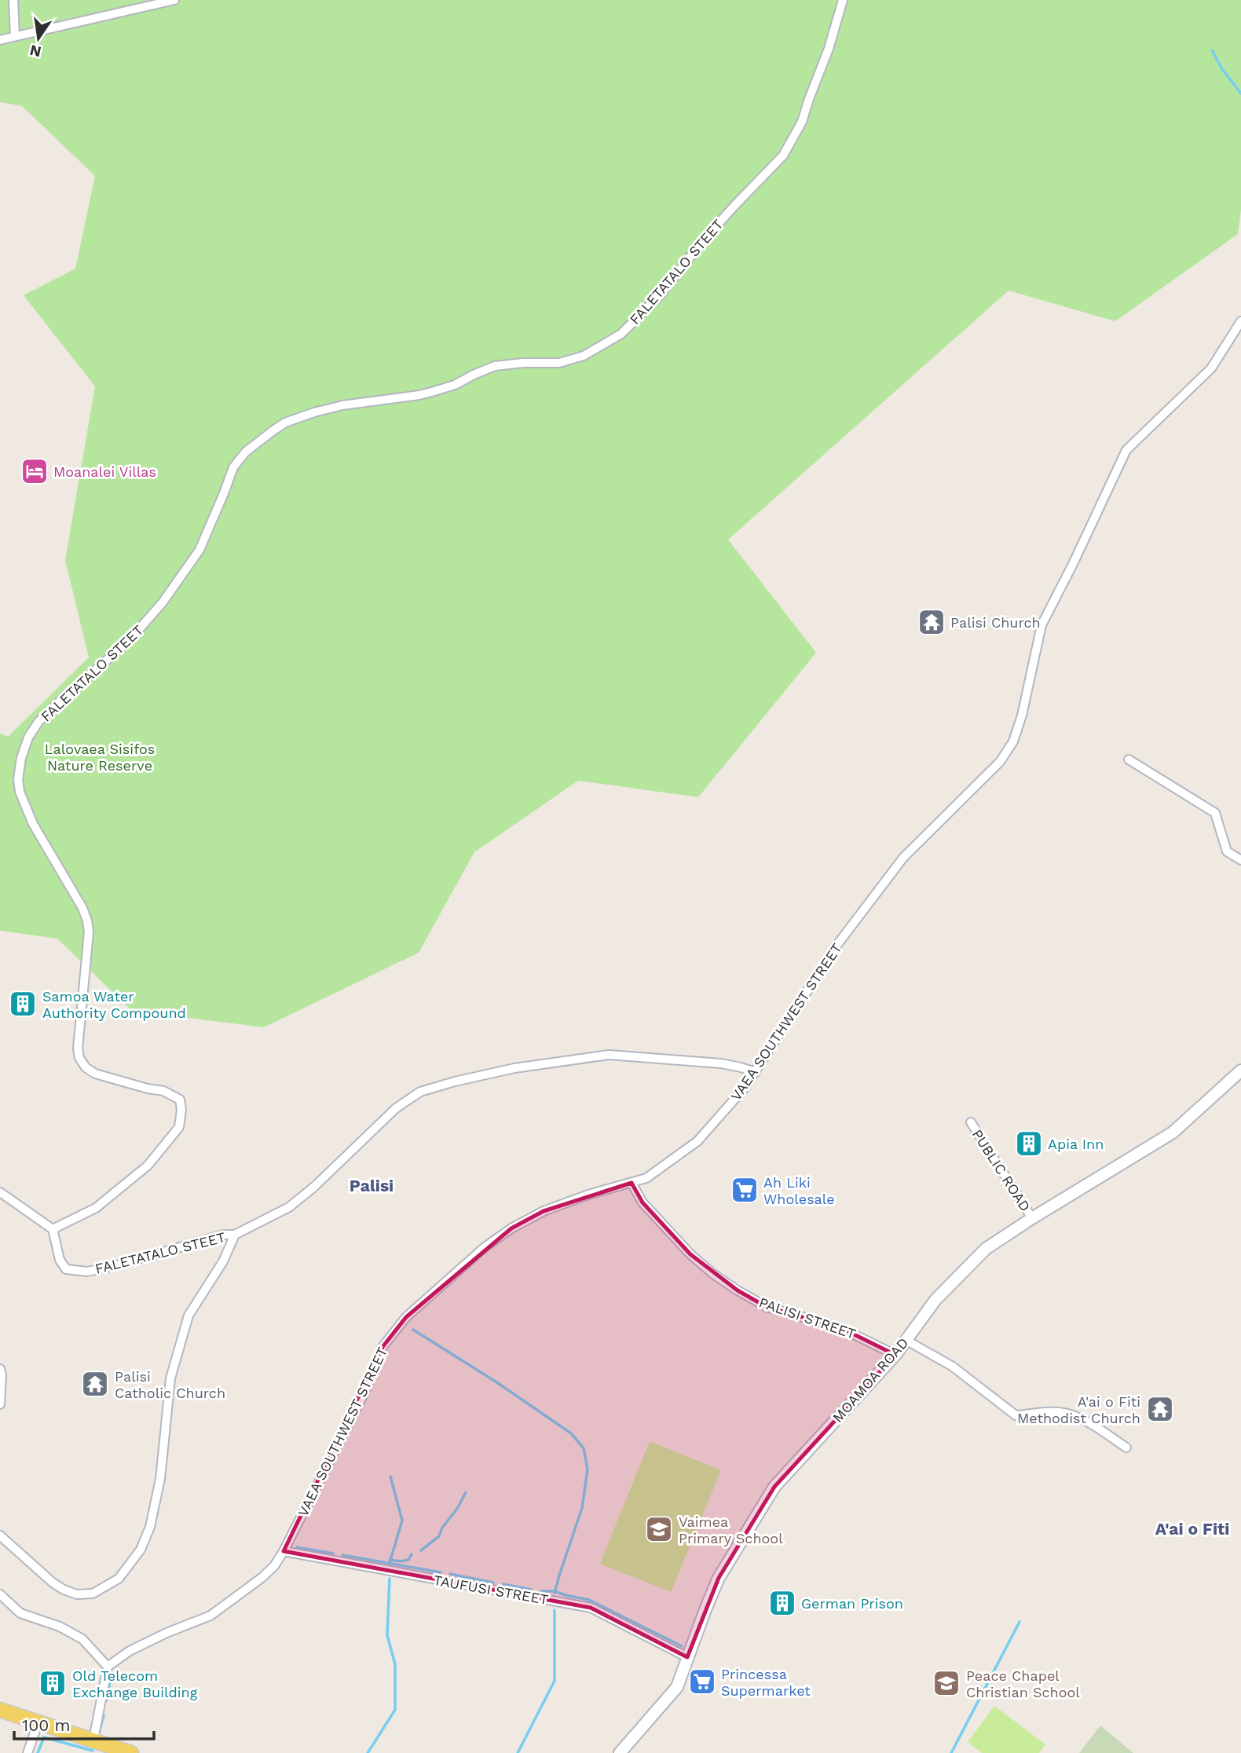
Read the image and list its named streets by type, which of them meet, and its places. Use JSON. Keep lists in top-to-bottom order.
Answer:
{
  "streets": {
    "street": [
      "FALETATALO STEET",
      "VAEA SOUTHWEST STREET",
      "PUBLIC ROAD",
      "PALISI STREET",
      "MOAMOA ROAD",
      "TAUFUSI STREET"
    ]
  },
  "crossings": [
    ["FALETATALO STEET", "VAEA SOUTHWEST STREET"],
    ["VAEA SOUTHWEST STREET", "PALISI STREET"],
    ["VAEA SOUTHWEST STREET", "TAUFUSI STREET"],
    ["PUBLIC ROAD", "MOAMOA ROAD"],
    ["PALISI STREET", "MOAMOA ROAD"],
    ["MOAMOA ROAD", "TAUFUSI STREET"]
  ],
  "districts": ["Palisi", "A'ai o Fiti"],
  "parks": ["Lalovaea Sisifos Nature Reserve"],
  "places": {
    "hotel": ["Moanalei Villas"],
    "temple": ["Palisi Church", "Palisi Catholic Church", "A'ai o Fiti Methodist Church"],
    "building": [
      "Samoa Water Authority Compound",
      "Apia Inn",
      "German Prison",
      "Old Telecom Exchange Building"
    ],
    "supermarket": ["Ah Liki Wholesale", "Princessa Supermarket"],
    "school or university": ["Vaimea Primary School", "Peace Chapel Christian School"]
  },
  "scale_bar": "100 m",
  "north": "bottom"
}
